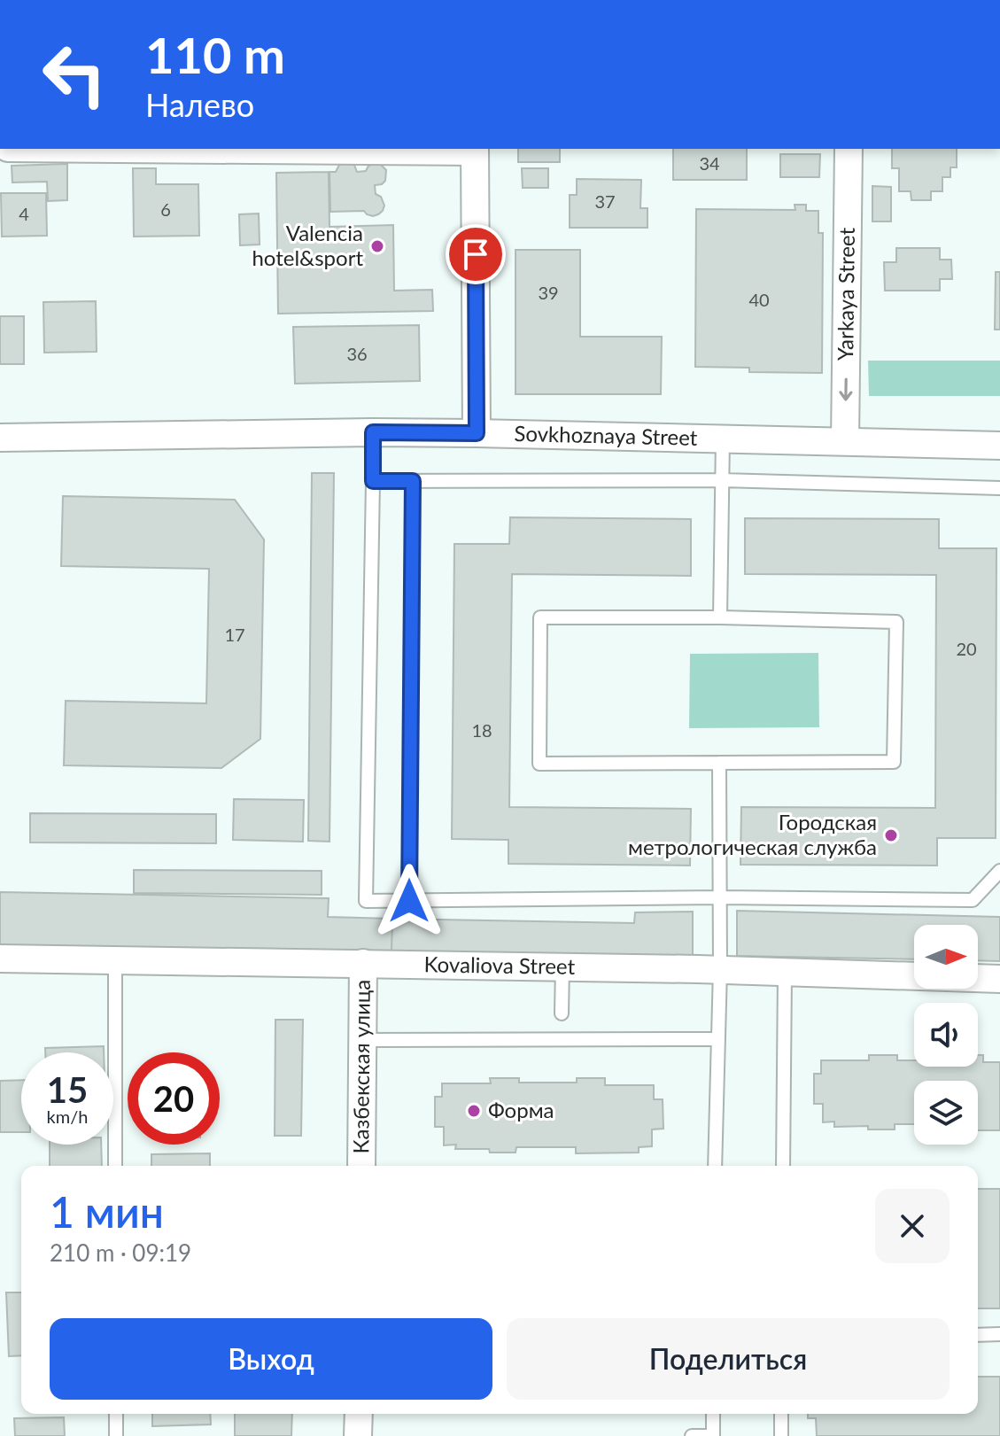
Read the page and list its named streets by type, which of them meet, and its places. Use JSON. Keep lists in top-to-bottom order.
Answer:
{
  "streets": {
    "street": [
      "Yarkaya Street",
      "Sovkhoznaya Street",
      "Kovaliova Street",
      "Казбекская улица"
    ]
  },
  "crossings": [
    ["Yarkaya Street", "Sovkhoznaya Street"],
    ["Kovaliova Street", "Казбекская улица"]
  ],
  "one_way": ["Yarkaya Street"],
  "places": ["Valencia hotel&sport", "Городская метрологическая служба", "Форма"],
  "house_numbers": [
    "34",
    "37",
    "6",
    "4",
    "39",
    "40",
    "36",
    "17",
    "20",
    "18"
  ],
  "north": "right",
  "page": {
    "turn": ["110 m", "Налево"],
    "speed": "15 km/h",
    "limit": "20",
    "heading": ["1 мин", "210 m · 09:19"],
    "buttons": ["Выход", "Поделиться"]
  }
}
